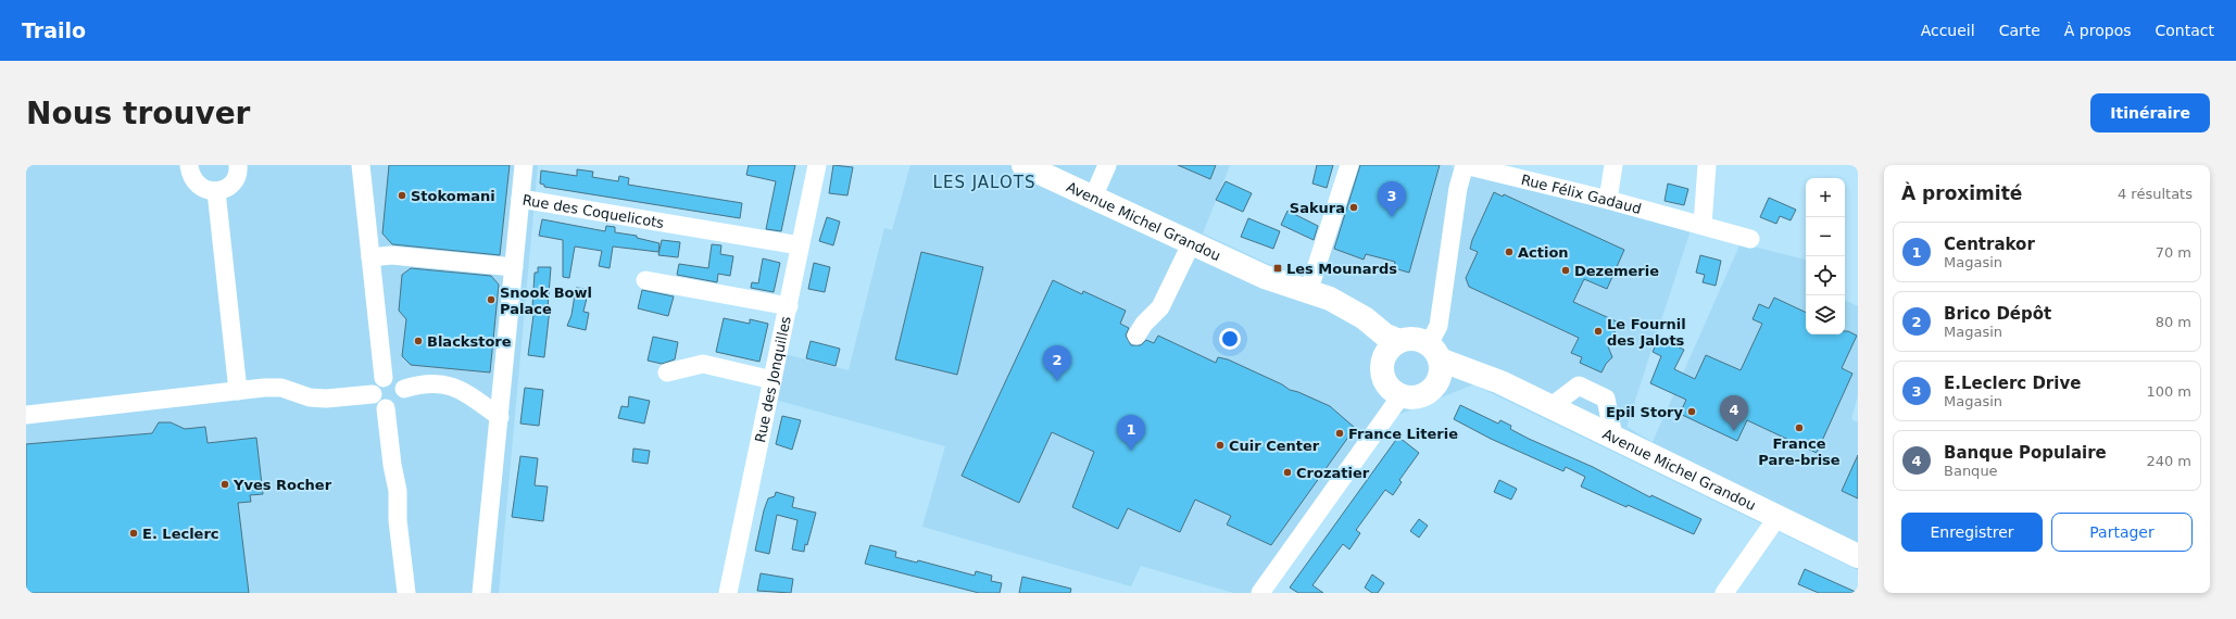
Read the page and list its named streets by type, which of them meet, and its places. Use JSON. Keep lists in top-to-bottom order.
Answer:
{
  "streets": {
    "main road": ["Avenue Michel Grandou"],
    "street": ["Rue Félix Gadaud", "Rue des Coquelicots", "Rue des Jonquilles"]
  },
  "crossings": [
    ["Rue Félix Gadaud", "Avenue Michel Grandou"],
    ["Rue des Coquelicots", "Rue des Jonquilles"]
  ],
  "districts": ["LES JALOTS"],
  "places": {
    "other": [
      "Stokomani",
      "Sakura",
      "Action",
      "Dezemerie",
      "Snook Bowl Palace",
      "Le Fournil des Jalots",
      "Blackstore",
      "Epil Story",
      "France Pare-brise",
      "France Literie",
      "Cuir Center",
      "Crozatier",
      "Yves Rocher",
      "E. Leclerc"
    ],
    "transit": ["Les Mounards"]
  },
  "page": {
    "header": "Trailo",
    "nav": [
      "Accueil",
      "Carte",
      "À propos",
      "Contact"
    ],
    "buttons": [
      "Itinéraire",
      ["Enregistrer", "Partager"]
    ],
    "title": "Nous trouver",
    "heading": ["À proximité", "4 résultats"],
    "map_buttons": ["+", "−"],
    "pins": [
      "3",
      "2",
      "4",
      "1"
    ],
    "list": [
      {
        "mark": "1",
        "name": "Centrakor",
        "note": "Magasin",
        "value": "70 m"
      },
      {
        "mark": "2",
        "name": "Brico Dépôt",
        "note": "Magasin",
        "value": "80 m"
      },
      {
        "mark": "3",
        "name": "E.Leclerc Drive",
        "note": "Magasin",
        "value": "100 m"
      },
      {
        "mark": "4",
        "name": "Banque Populaire",
        "note": "Banque",
        "value": "240 m"
      }
    ]
  }
}
